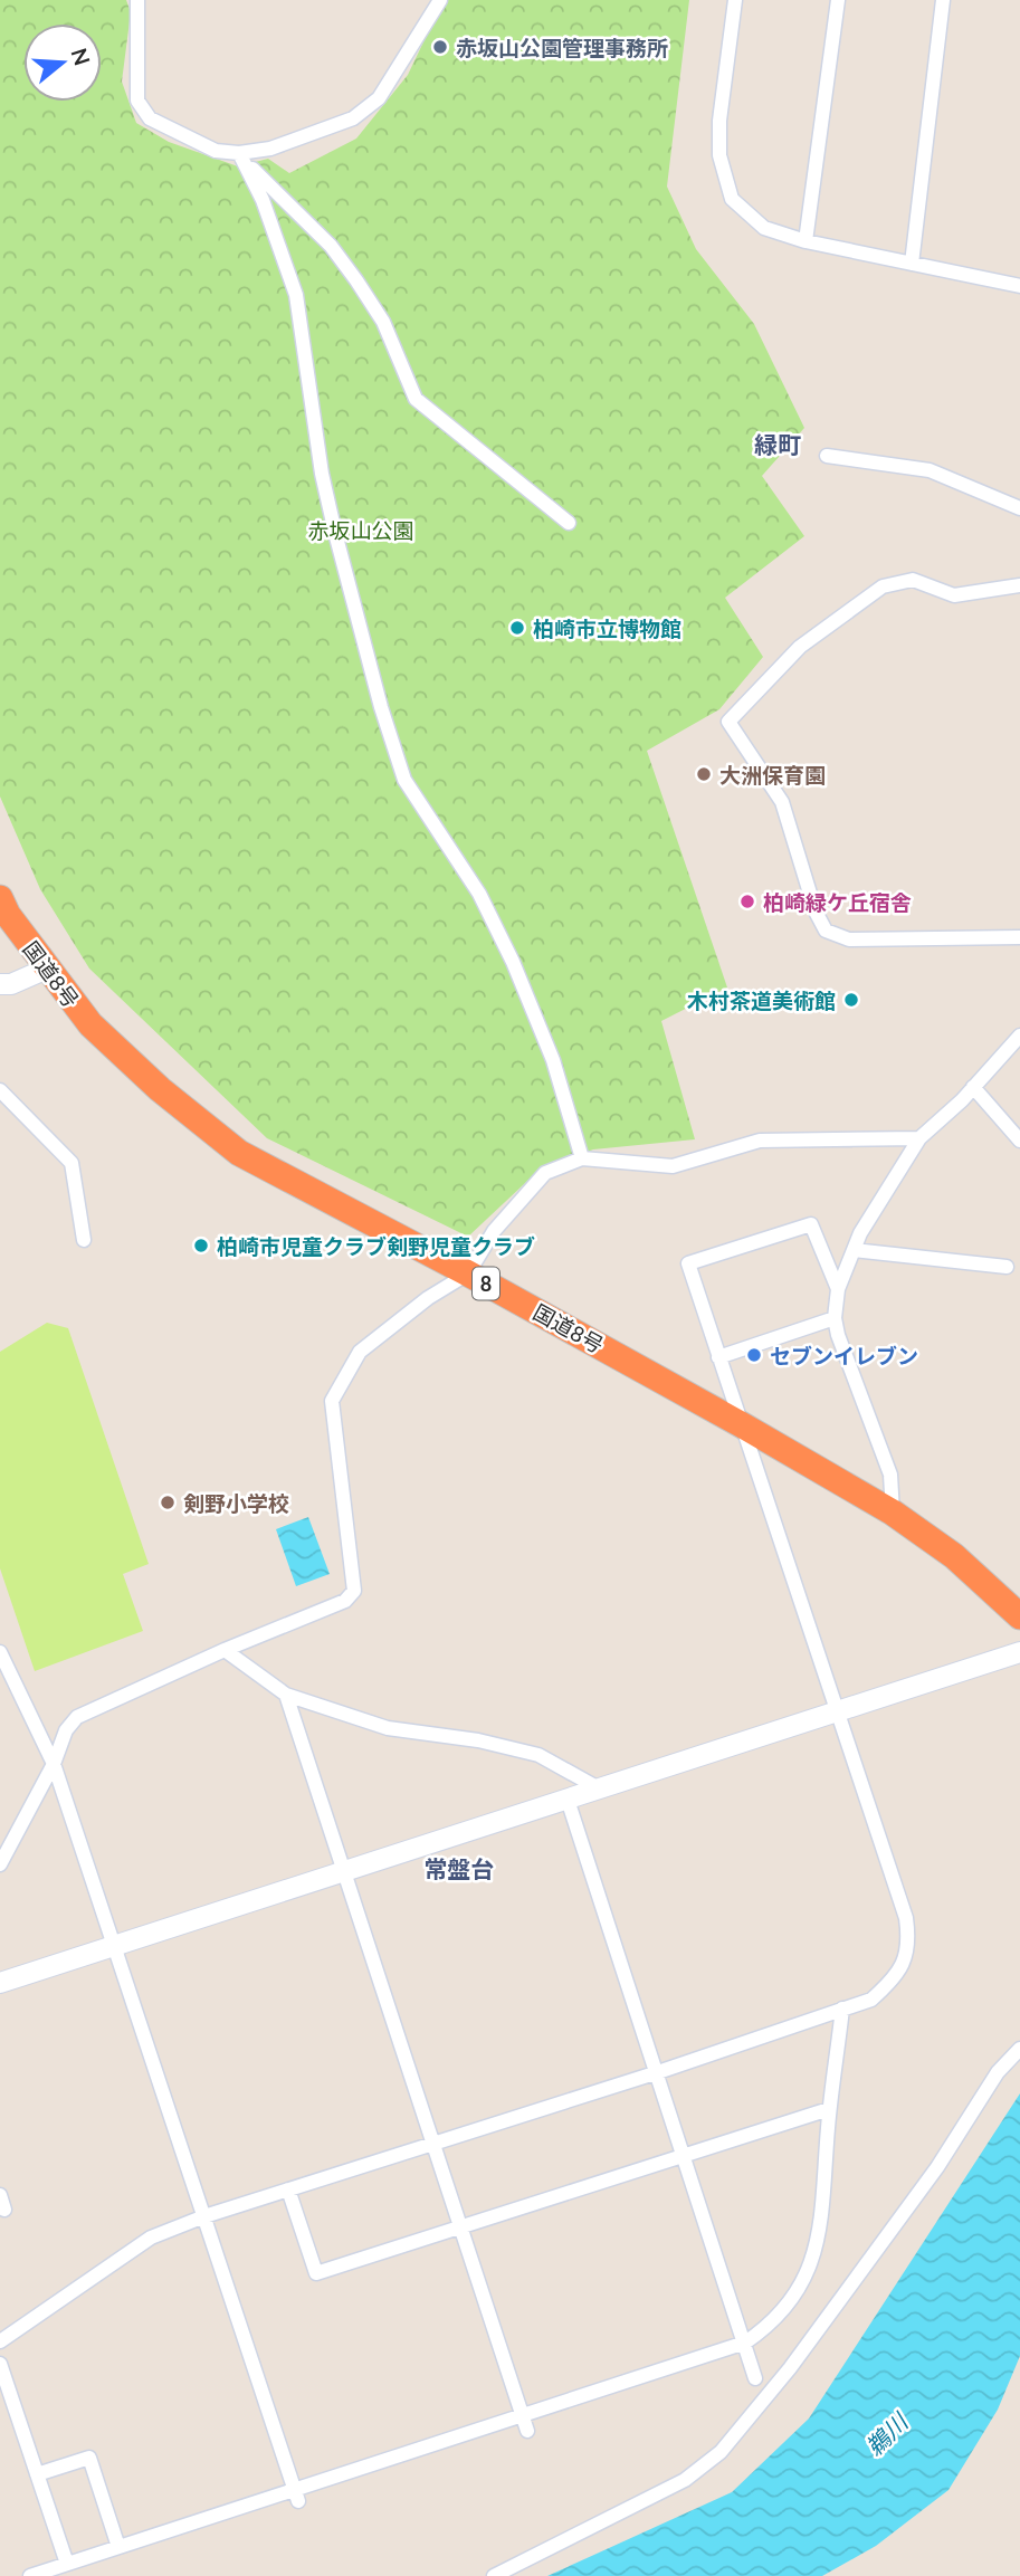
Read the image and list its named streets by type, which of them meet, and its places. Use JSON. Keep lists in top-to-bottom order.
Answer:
{
  "streets": {
    "highway": ["国道8号", "8"]
  },
  "districts": ["緑町", "常盤台"],
  "water": ["鵜川"],
  "parks": ["赤坂山公園"],
  "places": [
    "赤坂山公園管理事務所",
    "柏崎市立博物館",
    "大洲保育園",
    "柏崎緑ケ丘宿舎",
    "木村茶道美術館",
    "柏崎市児童クラブ剣野児童クラブ",
    "セブンイレブン",
    "剣野小学校"
  ],
  "north": "right"
}
